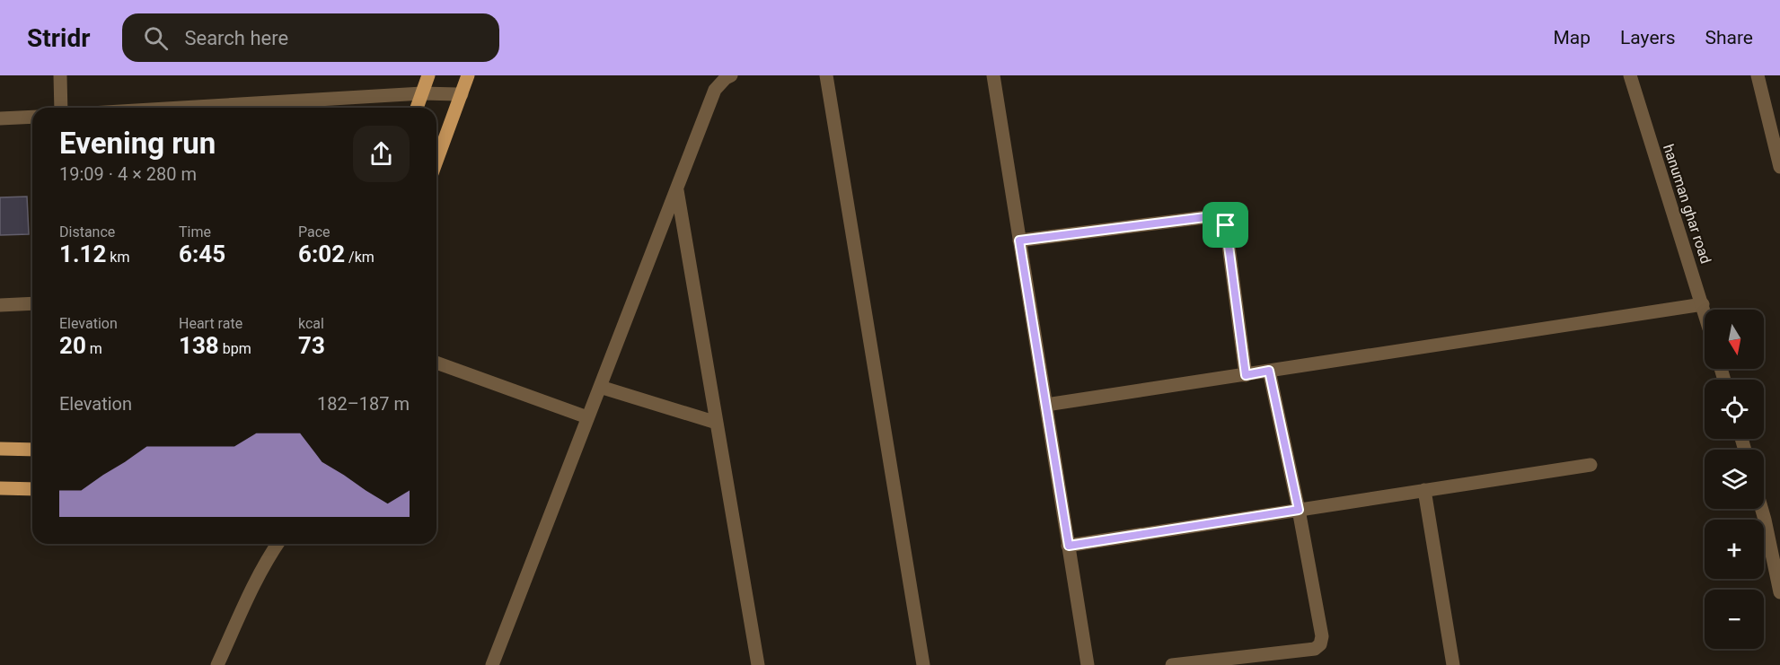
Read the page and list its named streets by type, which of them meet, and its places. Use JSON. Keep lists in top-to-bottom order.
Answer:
{
  "streets": {
    "street": ["hanuman ghar road"]
  },
  "north": "bottom",
  "page": {
    "header": "Stridr",
    "search": "Search here",
    "nav": ["Map", "Layers", "Share"],
    "heading": ["Evening run", "19:09 · 4 × 280 m"],
    "stats": [
      ["Distance", "1.12 km"],
      ["Time", "6:45"],
      ["Pace", "6:02 /km"],
      ["Elevation", "20 m"],
      ["Heart rate", "138 bpm"],
      ["kcal", "73"]
    ],
    "map_buttons": ["+", "−"],
    "chart": ["Elevation", "182–187 m"]
  }
}
